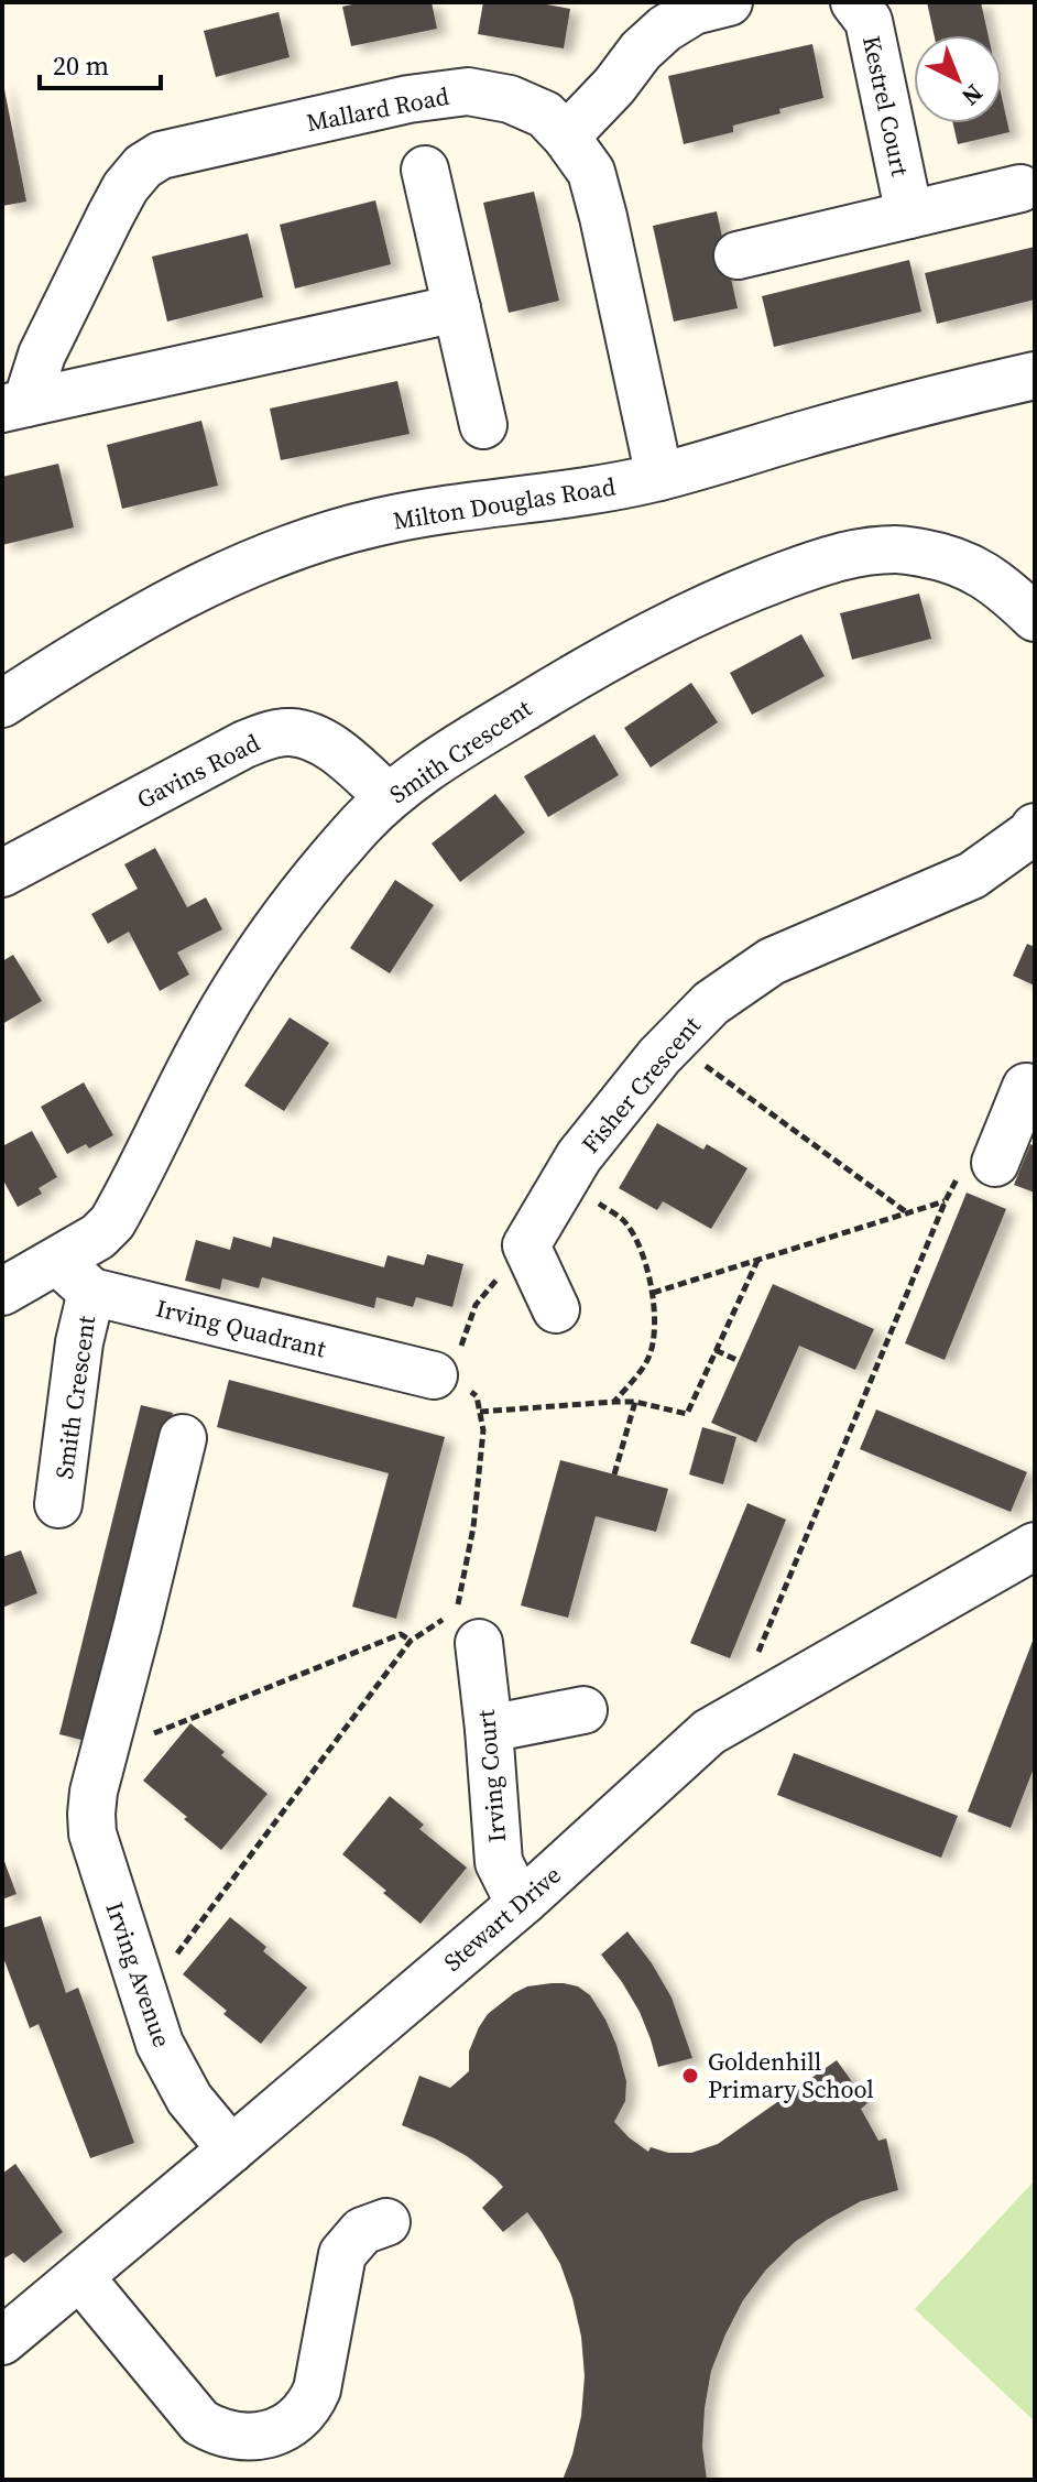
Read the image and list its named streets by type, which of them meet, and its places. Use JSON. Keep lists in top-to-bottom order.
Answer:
{
  "streets": {
    "street": [
      "Kestrel Court",
      "Mallard Road",
      "Milton Douglas Road",
      "Smith Crescent",
      "Gavins Road",
      "Fisher Crescent",
      "Irving Quadrant",
      "Irving Court",
      "Stewart Drive",
      "Irving Avenue"
    ]
  },
  "crossings": [
    ["Mallard Road", "Milton Douglas Road"],
    ["Smith Crescent", "Gavins Road"],
    ["Smith Crescent", "Irving Quadrant"],
    ["Irving Court", "Stewart Drive"],
    ["Stewart Drive", "Irving Avenue"]
  ],
  "places": ["Goldenhill Primary School"],
  "scale_bar": "20 m",
  "north": "bottom right"
}
